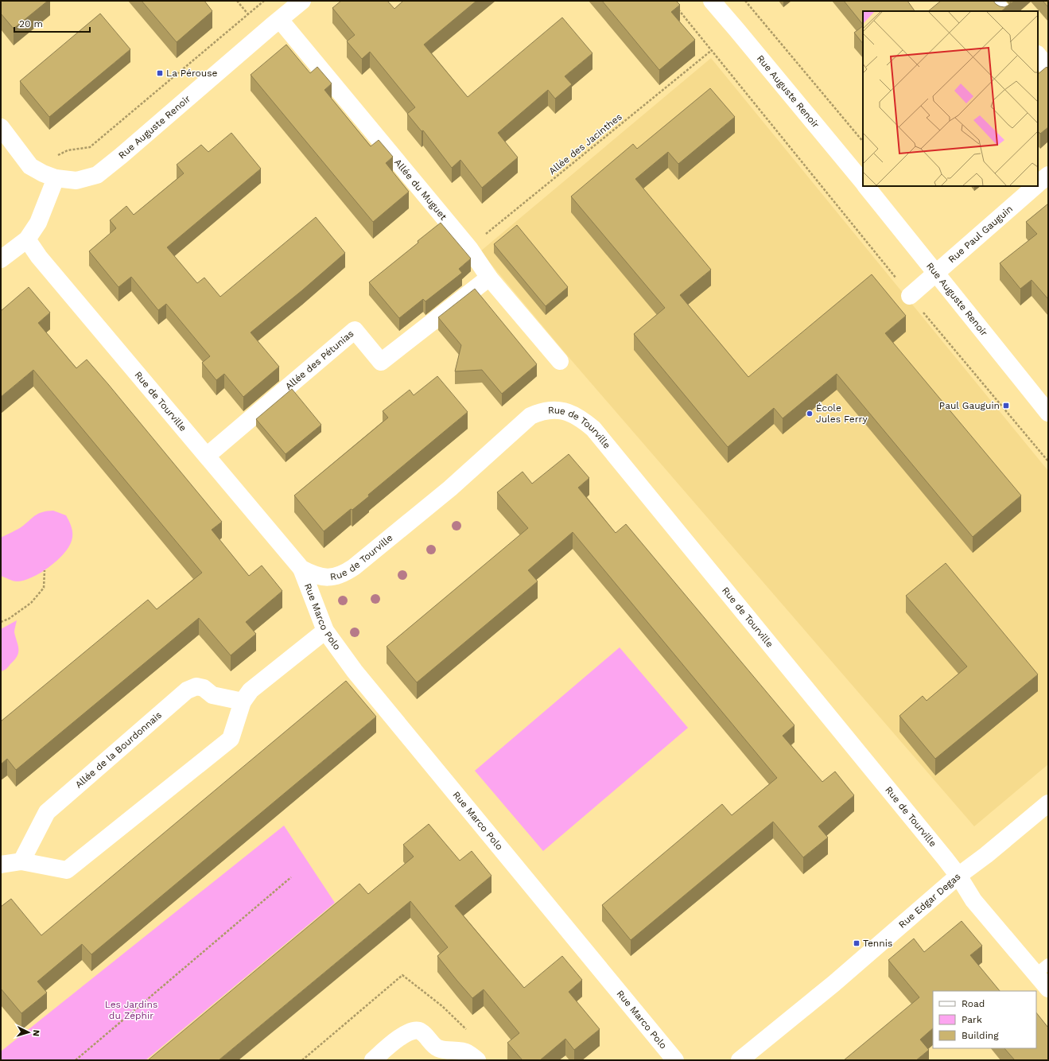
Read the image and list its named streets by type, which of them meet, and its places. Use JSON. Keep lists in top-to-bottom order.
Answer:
{
  "streets": {
    "street": [
      "Rue Auguste Renoir",
      "Allée du Muguet",
      "Rue Paul Gauguin",
      "Allée des Pétunias",
      "Rue de Tourville",
      "Rue Marco Polo",
      "Allée de la Bourdonnais",
      "Rue Edgar Degas"
    ],
    "path": ["Allée des Jacinthes"]
  },
  "crossings": [
    ["Rue Auguste Renoir", "Allée du Muguet"],
    ["Rue Auguste Renoir", "Rue Paul Gauguin"],
    ["Allée des Jacinthes", "Allée du Muguet"],
    ["Allée du Muguet", "Allée des Pétunias"],
    ["Allée des Pétunias", "Rue de Tourville"],
    ["Rue de Tourville", "Rue Marco Polo"],
    ["Rue de Tourville", "Rue Edgar Degas"]
  ],
  "parks": ["Les Jardins du Zéphir"],
  "places": {
    "transit": ["La Pérouse", "Paul Gauguin", "Tennis"],
    "other": ["École Jules Ferry"]
  },
  "legend": ["Road", "Park", "Building"],
  "scale_bar": "20 m",
  "north": "right"
}
